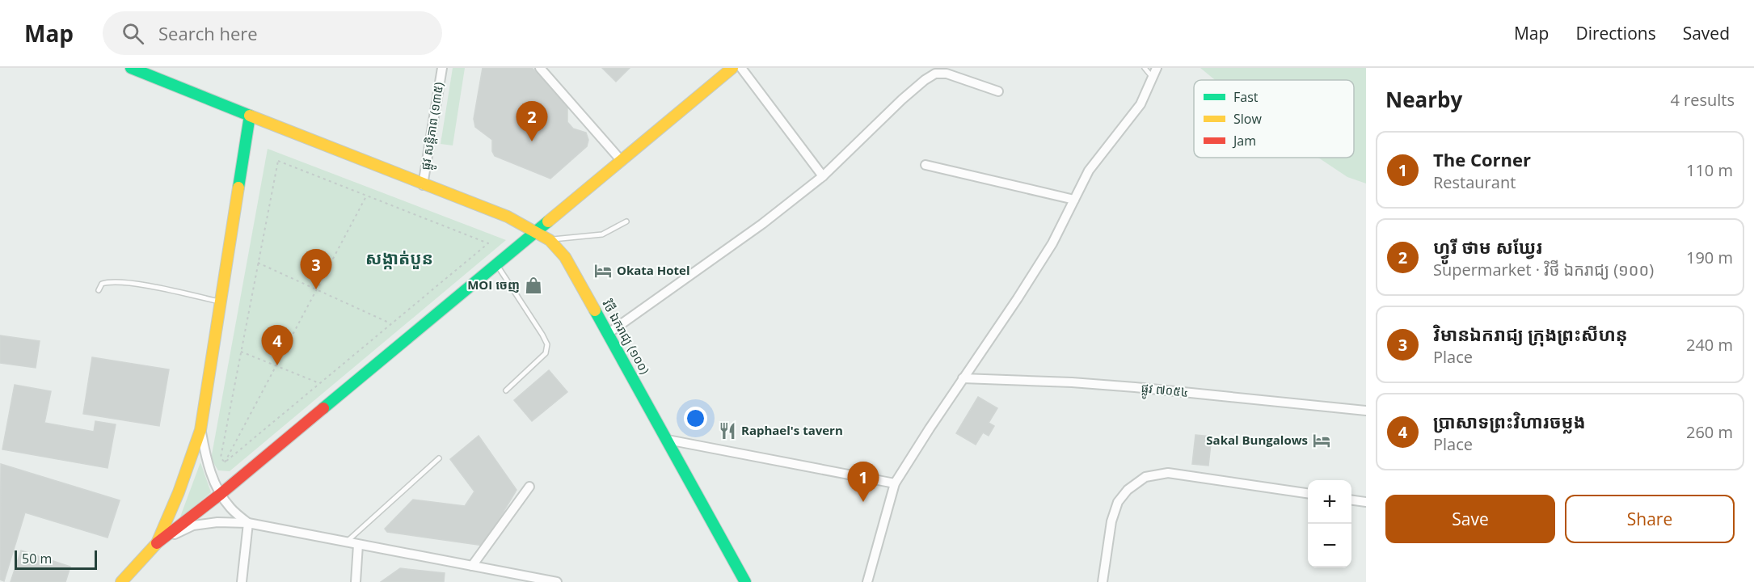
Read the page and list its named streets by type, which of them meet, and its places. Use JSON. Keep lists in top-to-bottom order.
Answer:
{
  "streets": {
    "street": ["ផ្លូវ សន្តិភាព (១៣៥)", "វិថី ឯករាជ្យ (១០០)", "ផ្លូវ ៧០៥៤"]
  },
  "crossings": [
    ["ផ្លូវ សន្តិភាព (១៣៥)", "វិថី ឯករាជ្យ (១០០)"]
  ],
  "districts": ["សង្កាត់បួន"],
  "places": {
    "hotel": ["Okata Hotel", "Sakal Bungalows"],
    "shop": ["MOI ចេញ"],
    "restaurant": ["Raphael's tavern"]
  },
  "legend": ["Fast", "Slow", "Jam"],
  "scale_bar": "50 m",
  "page": {
    "header": "Map",
    "search": "Search here",
    "nav": ["Map", "Directions", "Saved"],
    "heading": ["Nearby", "4 results"],
    "pins": [
      "2",
      "3",
      "4",
      "1"
    ],
    "list": [
      {
        "mark": "1",
        "name": "The Corner",
        "note": "Restaurant",
        "value": "110 m"
      },
      {
        "mark": "2",
        "name": "ហ្វូរី ថាម សឃ្វែរ",
        "note": "Supermarket · វិថី ឯករាជ្យ (១០០)",
        "value": "190 m"
      },
      {
        "mark": "3",
        "name": "វិមានឯករាជ្យ ក្រុងព្រះសីហនុ",
        "note": "Place",
        "value": "240 m"
      },
      {
        "mark": "4",
        "name": "ប្រាសាទព្រះវិហារចម្លង",
        "note": "Place",
        "value": "260 m"
      }
    ],
    "map_buttons": ["+", "−"],
    "buttons": ["Save", "Share"],
    "scale": "50 m"
  }
}
